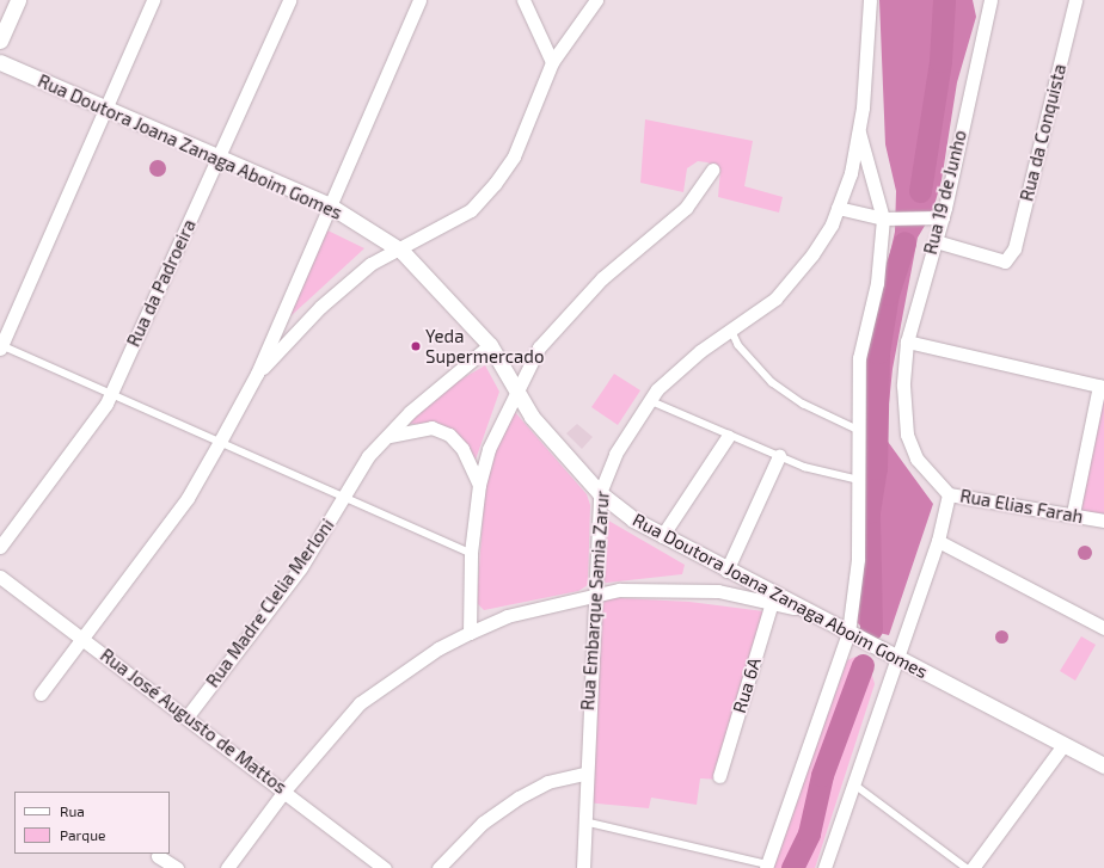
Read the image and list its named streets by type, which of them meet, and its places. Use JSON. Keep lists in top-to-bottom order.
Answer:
{
  "streets": {
    "street": [
      "Rua da Conquista",
      "Rua Doutora Joana Zanaga Aboim Gomes",
      "Rua 19 de Junho",
      "Rua da Padroeira",
      "Rua Elias Farah",
      "Rua Embarque Samia Zarur",
      "Rua Madre Clelia Merloni",
      "Rua 6A",
      "Rua José Augusto de Mattos"
    ]
  },
  "crossings": [
    ["Rua da Conquista", "Rua 19 de Junho"],
    ["Rua Doutora Joana Zanaga Aboim Gomes", "Rua da Padroeira"],
    ["Rua Doutora Joana Zanaga Aboim Gomes", "Rua Embarque Samia Zarur"],
    ["Rua Doutora Joana Zanaga Aboim Gomes", "Rua Madre Clelia Merloni"],
    ["Rua Doutora Joana Zanaga Aboim Gomes", "Rua 6A"],
    ["Rua 19 de Junho", "Rua Elias Farah"],
    ["Rua Madre Clelia Merloni", "Rua José Augusto de Mattos"]
  ],
  "places": ["Yeda Supermercado"],
  "legend": ["Rua", "Parque"]
}
